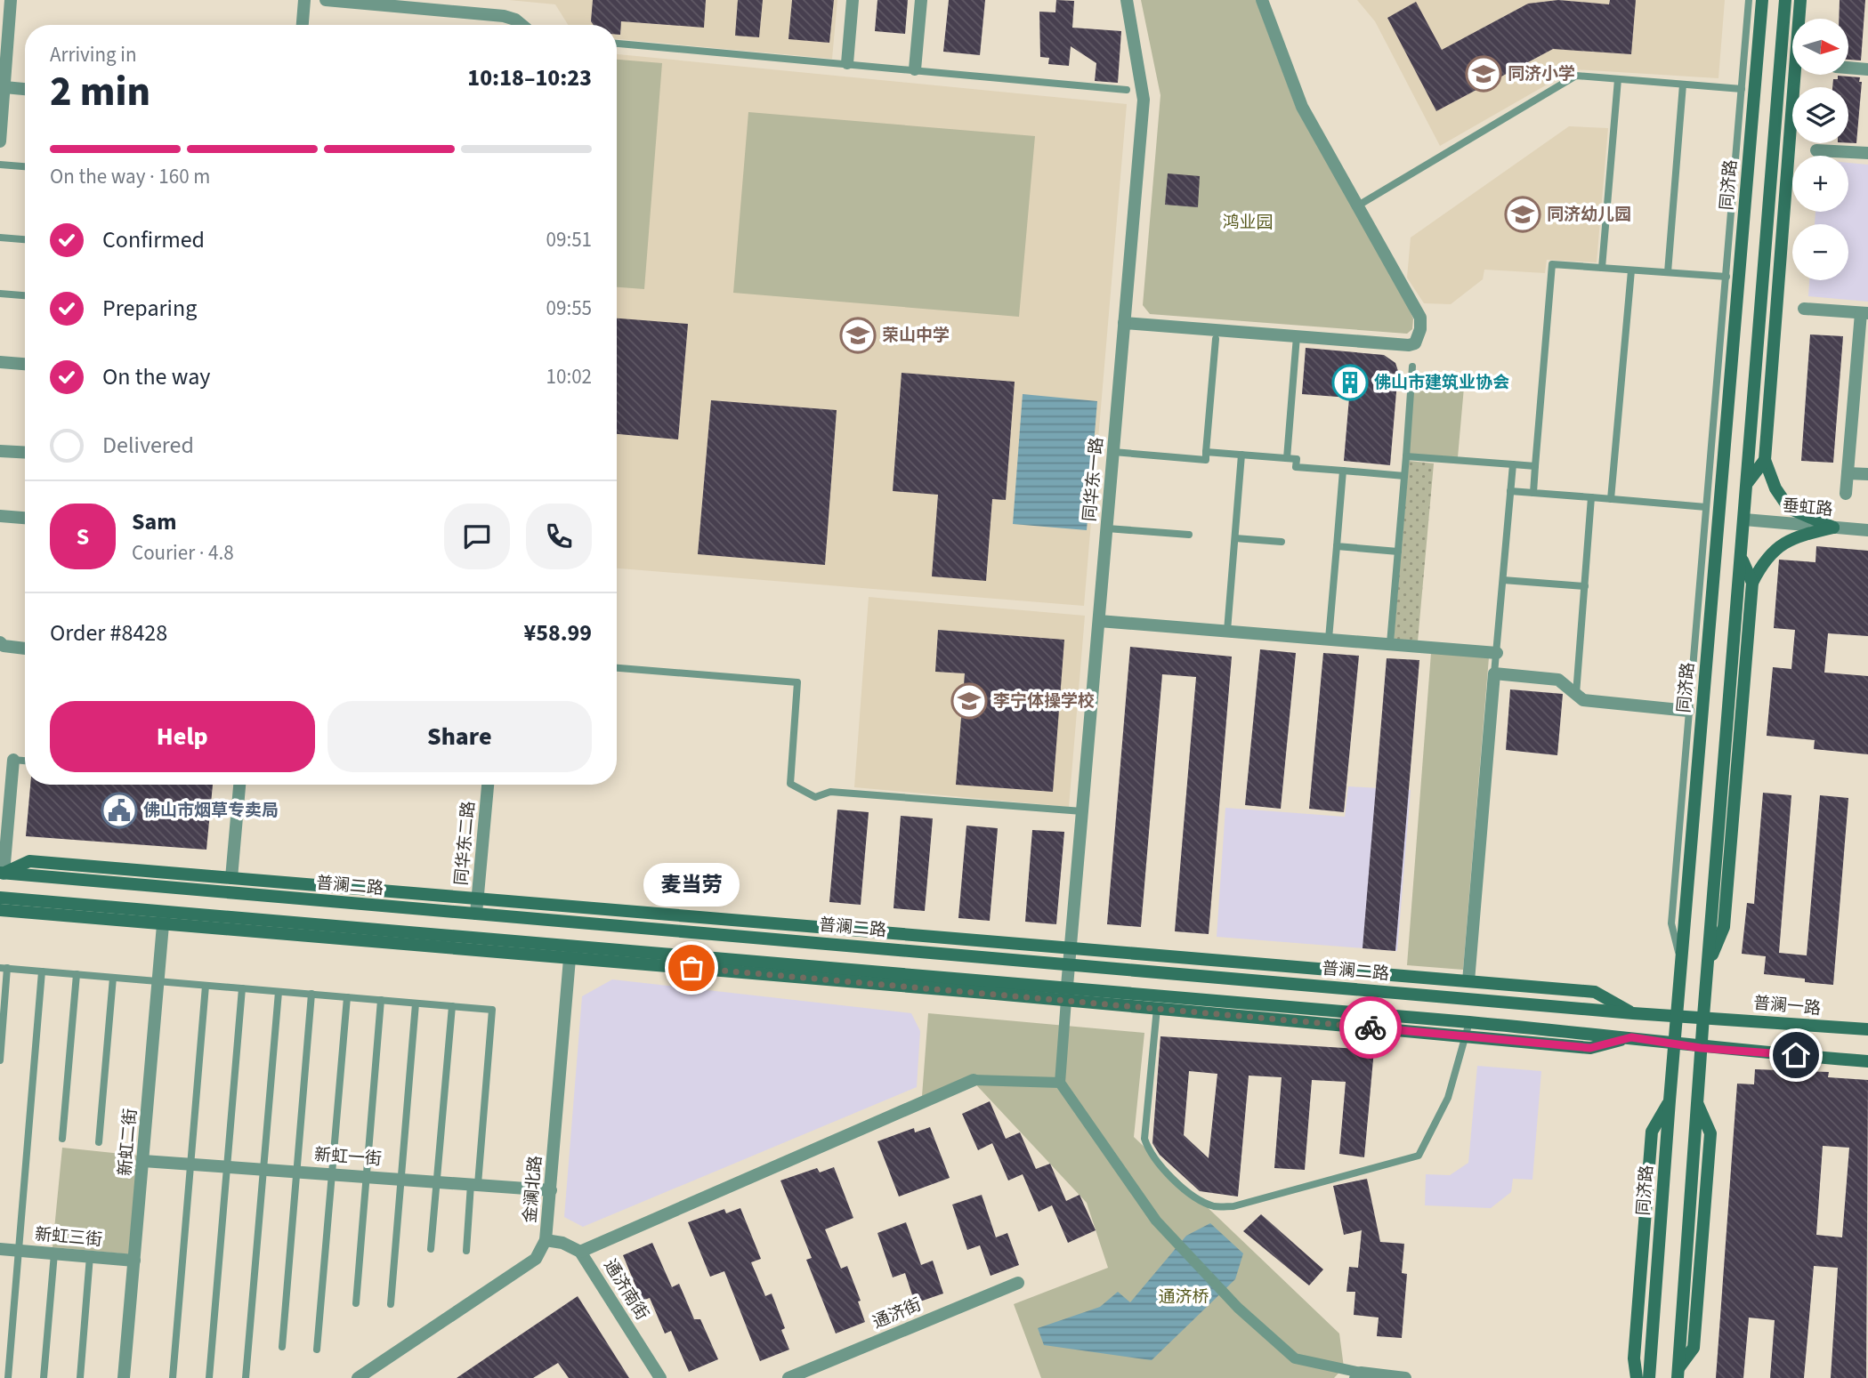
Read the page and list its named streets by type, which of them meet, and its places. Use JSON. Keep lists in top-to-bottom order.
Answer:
{
  "streets": {
    "main road": ["同济路", "普澜二路", "普澜一路"],
    "street": [
      "同华东一路",
      "垂虹路",
      "同华东二路",
      "新虹二街",
      "新虹一街",
      "金澜北路",
      "新虹三街",
      "通济南街",
      "通济街"
    ]
  },
  "crossings": [
    ["同济路", "普澜二路"],
    ["同华东一路", "普澜二路"],
    ["同华东二路", "普澜二路"],
    ["普澜二路", "普澜一路"],
    ["新虹二街", "新虹一街"],
    ["新虹二街", "新虹三街"],
    ["新虹一街", "金澜北路"],
    ["金澜北路", "通济南街"]
  ],
  "parks": ["鸿业园", "通济桥"],
  "places": {
    "school or university": [
      "同济小学",
      "同济幼儿园",
      "荣山中学",
      "李宁体操学校"
    ],
    "building": ["佛山市建筑业协会"],
    "public building": ["佛山市烟草专卖局"],
    "other": ["麦当劳"]
  },
  "north": "right",
  "page": {
    "map_buttons": ["+", "−"],
    "heading": ["2 min", "Arriving in", "10:18–10:23"],
    "panel": [
      "Sam",
      "Courier · 4.8",
      "Order #8428",
      "¥58.99"
    ],
    "bar": "On the way · 160 m",
    "list": [
      ["Confirmed", "09:51"],
      ["Preparing", "09:55"],
      ["On the way", "10:02"],
      "Delivered"
    ],
    "round": "S",
    "buttons": ["Help", "Share"],
    "bubble": "麦当劳"
  }
}
